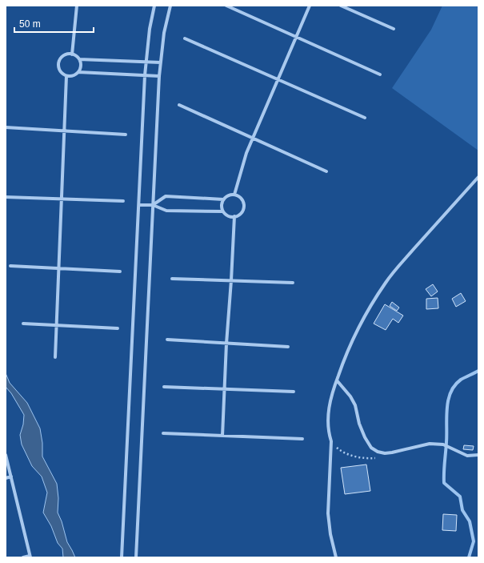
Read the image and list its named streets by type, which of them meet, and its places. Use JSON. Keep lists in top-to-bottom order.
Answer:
{
  "scale_bar": "50 m"
}
